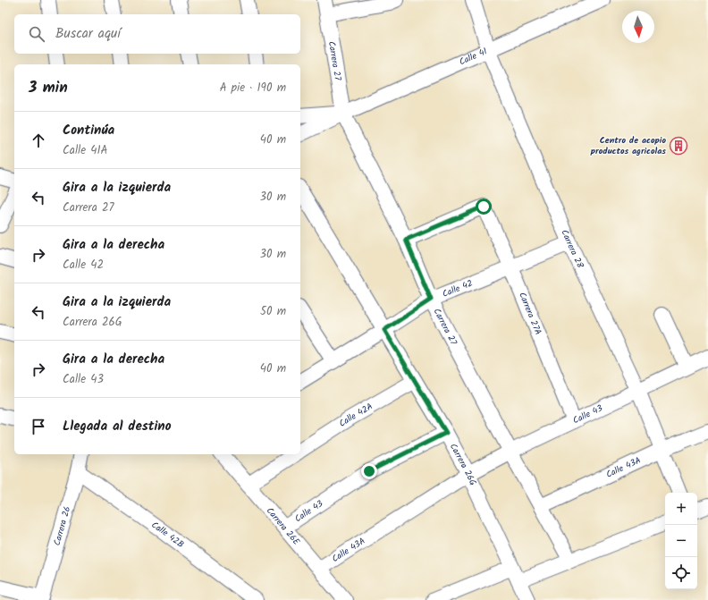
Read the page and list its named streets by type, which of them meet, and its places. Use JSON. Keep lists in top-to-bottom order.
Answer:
{
  "streets": {
    "street": [
      "Calle 41",
      "Carrera 27",
      "Carrera 28",
      "Calle 42",
      "Carrera 27A",
      "Calle 42A",
      "Calle 43",
      "Carrera 26G",
      "Calle 43A",
      "Carrera 26",
      "Carrera 26E",
      "Calle 42B"
    ]
  },
  "crossings": [
    ["Calle 41", "Carrera 27"],
    ["Calle 41", "Carrera 28"],
    ["Carrera 27", "Calle 42"],
    ["Carrera 27", "Carrera 27A"],
    ["Carrera 27", "Calle 43"],
    ["Carrera 27", "Calle 43A"],
    ["Carrera 28", "Calle 42"],
    ["Carrera 28", "Calle 43"],
    ["Carrera 28", "Calle 43A"],
    ["Calle 42", "Carrera 27A"],
    ["Calle 42", "Carrera 26G"],
    ["Carrera 27A", "Calle 43"],
    ["Calle 42A", "Carrera 26G"],
    ["Calle 42A", "Carrera 26E"],
    ["Calle 43", "Carrera 26G"],
    ["Calle 43", "Calle 43A"],
    ["Calle 43", "Carrera 26E"],
    ["Carrera 26G", "Calle 43A"],
    ["Calle 43A", "Carrera 26E"],
    ["Carrera 26", "Calle 42B"]
  ],
  "places": {
    "building": ["Centro de acopio productos agricolas"]
  },
  "north": "bottom",
  "page": {
    "search": "Buscar aquí",
    "heading": ["3 min", "A pie · 190 m"],
    "list": [
      ["Continúa", "Calle 41A", "40 m"],
      ["Gira a la izquierda", "Carrera 27", "30 m"],
      ["Gira a la derecha", "Calle 42", "30 m"],
      ["Gira a la izquierda", "Carrera 26G", "50 m"],
      ["Gira a la derecha", "Calle 43", "40 m"],
      "Llegada al destino"
    ],
    "map_buttons": ["+", "−"]
  }
}
